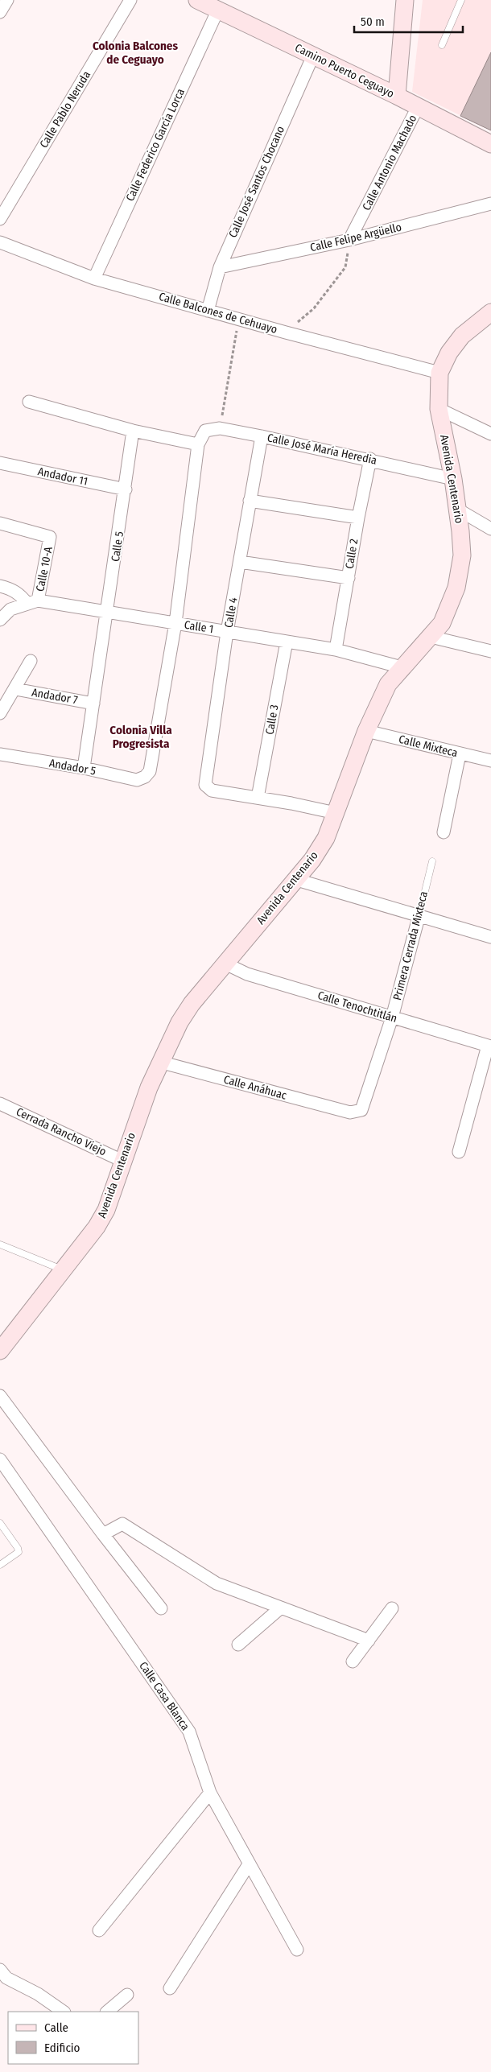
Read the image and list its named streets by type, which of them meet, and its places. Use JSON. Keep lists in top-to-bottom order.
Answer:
{
  "streets": {
    "main road": ["Camino Puerto Ceguayo", "Avenida Centenario"],
    "street": [
      "Calle Pablo Neruda",
      "Calle Federico García Lorca",
      "Calle Antonio Machado",
      "Calle José Santos Chocano",
      "Calle Felipe Argüello",
      "Calle Balcones de Cehuayo",
      "Calle José María Heredia",
      "Andador 11",
      "Calle 5",
      "Calle 2",
      "Calle 10-A",
      "Calle 4",
      "Calle 1",
      "Andador 7",
      "Calle 3",
      "Calle Mixteca",
      "Andador 5",
      "Primera Cerrada Mixteca",
      "Calle Tenochtitlán",
      "Calle Anáhuac",
      "Cerrada Rancho Viejo",
      "Calle Casa Blanca"
    ]
  },
  "crossings": [
    ["Camino Puerto Ceguayo", "Calle Federico García Lorca"],
    ["Camino Puerto Ceguayo", "Calle Antonio Machado"],
    ["Camino Puerto Ceguayo", "Calle José Santos Chocano"],
    ["Calle Federico García Lorca", "Calle Balcones de Cehuayo"],
    ["Calle Antonio Machado", "Calle Felipe Argüello"],
    ["Calle José Santos Chocano", "Calle Felipe Argüello"],
    ["Calle José Santos Chocano", "Calle Balcones de Cehuayo"],
    ["Calle Balcones de Cehuayo", "Avenida Centenario"],
    ["Calle José María Heredia", "Avenida Centenario"],
    ["Calle José María Heredia", "Calle 2"],
    ["Calle José María Heredia", "Calle 4"],
    ["Andador 11", "Calle 5"],
    ["Avenida Centenario", "Calle 1"],
    ["Avenida Centenario", "Calle Mixteca"],
    ["Avenida Centenario", "Calle Tenochtitlán"],
    ["Avenida Centenario", "Calle Anáhuac"],
    ["Avenida Centenario", "Cerrada Rancho Viejo"],
    ["Calle 5", "Calle 1"],
    ["Calle 5", "Andador 7"],
    ["Calle 5", "Andador 5"],
    ["Calle 2", "Calle 1"],
    ["Calle 10-A", "Calle 1"],
    ["Calle 4", "Calle 1"],
    ["Calle 4", "Calle 3"],
    ["Calle 1", "Calle 3"],
    ["Calle 1", "Andador 5"],
    ["Primera Cerrada Mixteca", "Calle Tenochtitlán"],
    ["Primera Cerrada Mixteca", "Calle Anáhuac"]
  ],
  "districts": ["Colonia Balcones de Ceguayo", "Colonia Villa Progresista"],
  "legend": ["Calle", "Edificio"],
  "scale_bar": "50 m"
}
